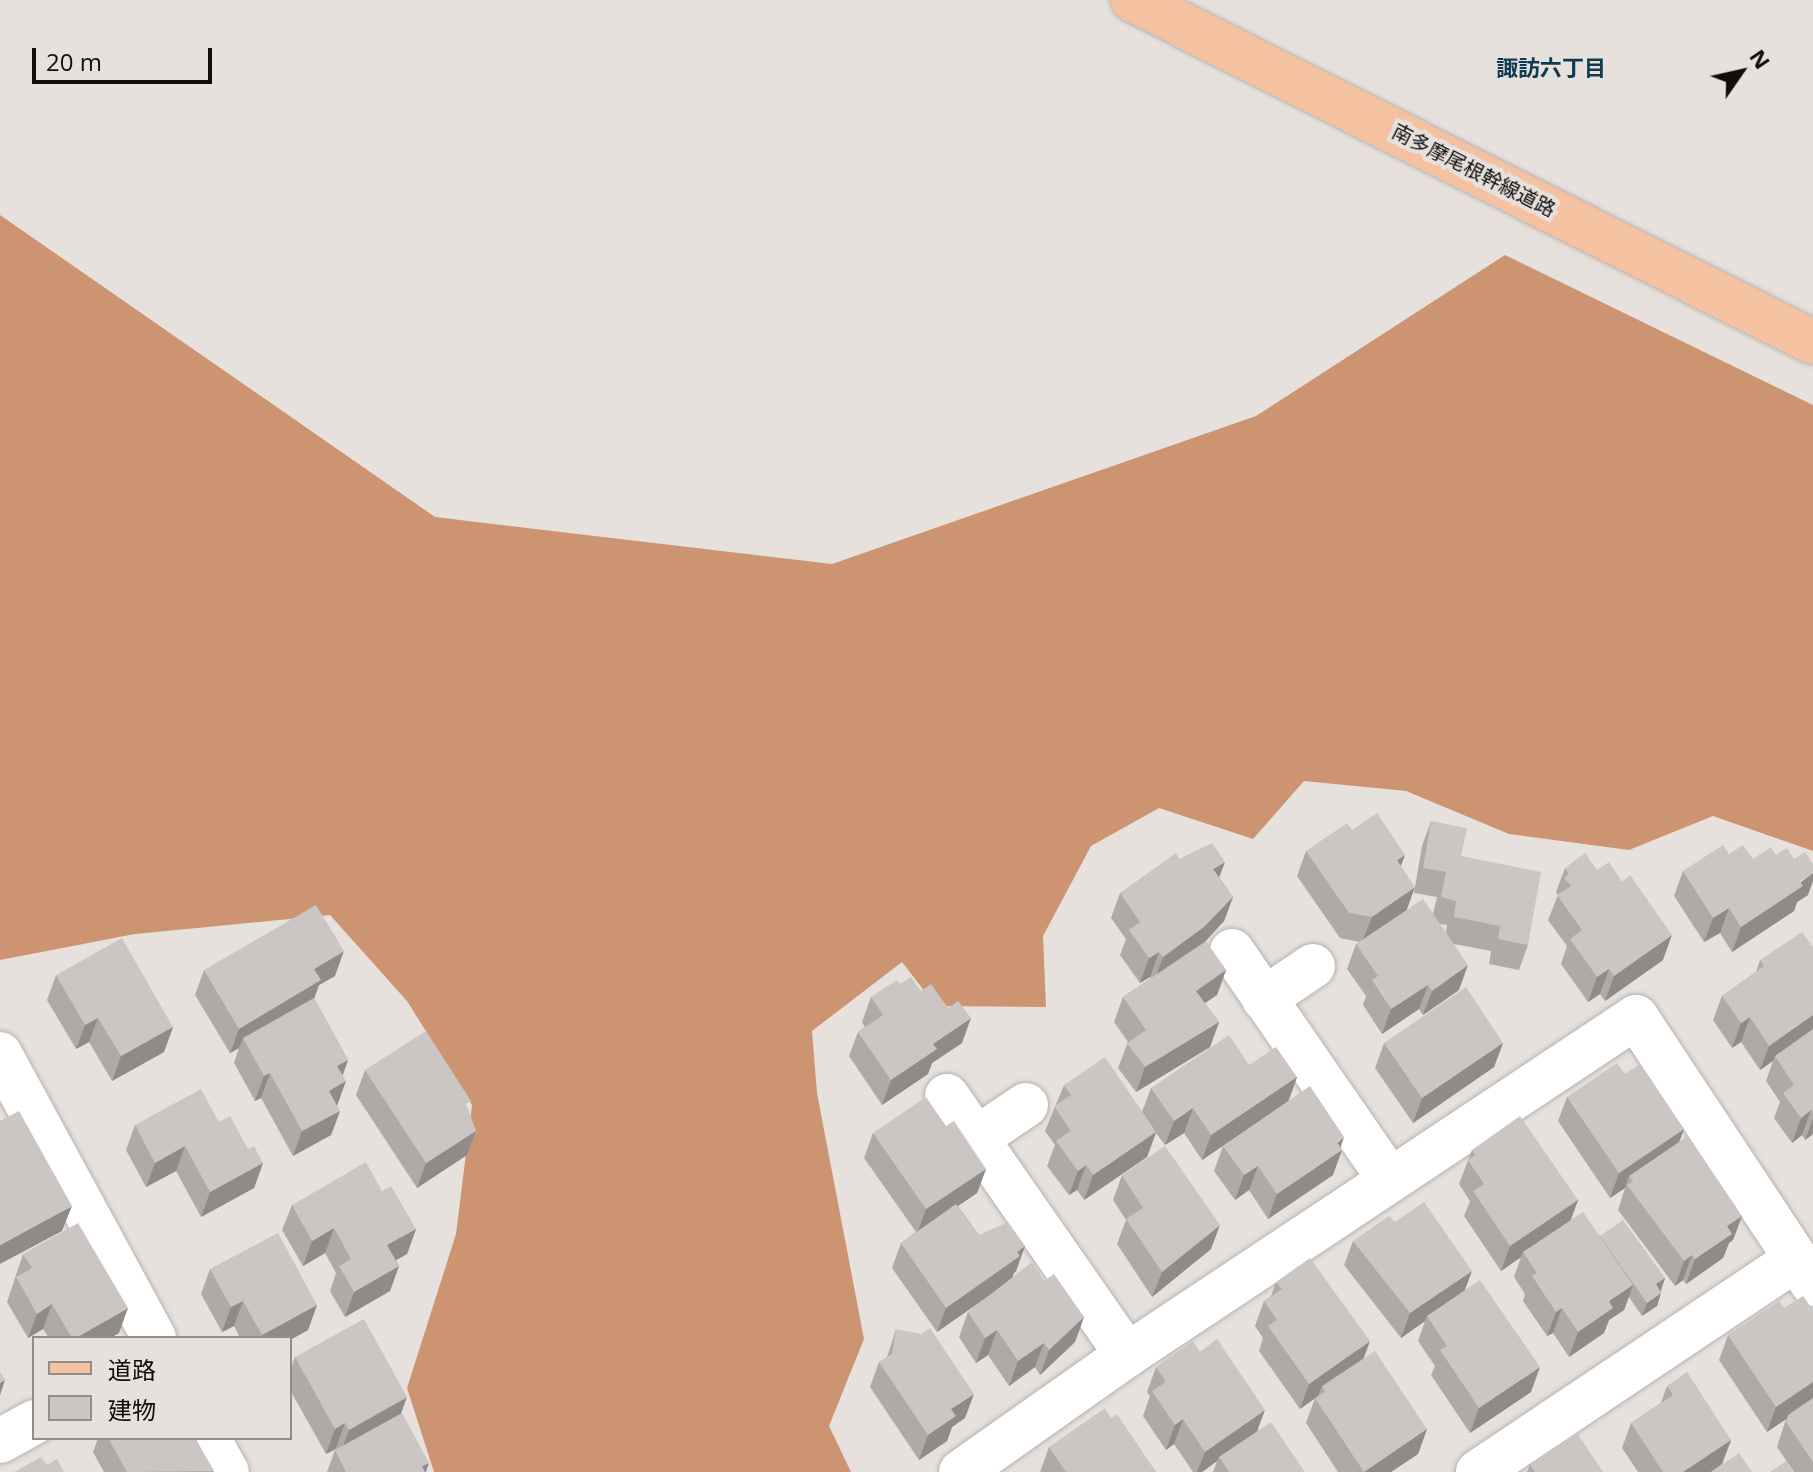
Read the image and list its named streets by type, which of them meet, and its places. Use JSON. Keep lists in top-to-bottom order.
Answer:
{
  "streets": {
    "main road": ["南多摩尾根幹線道路"]
  },
  "districts": ["諏訪六丁目"],
  "legend": ["道路", "建物"],
  "scale_bar": "20 m",
  "north": "top right"
}
